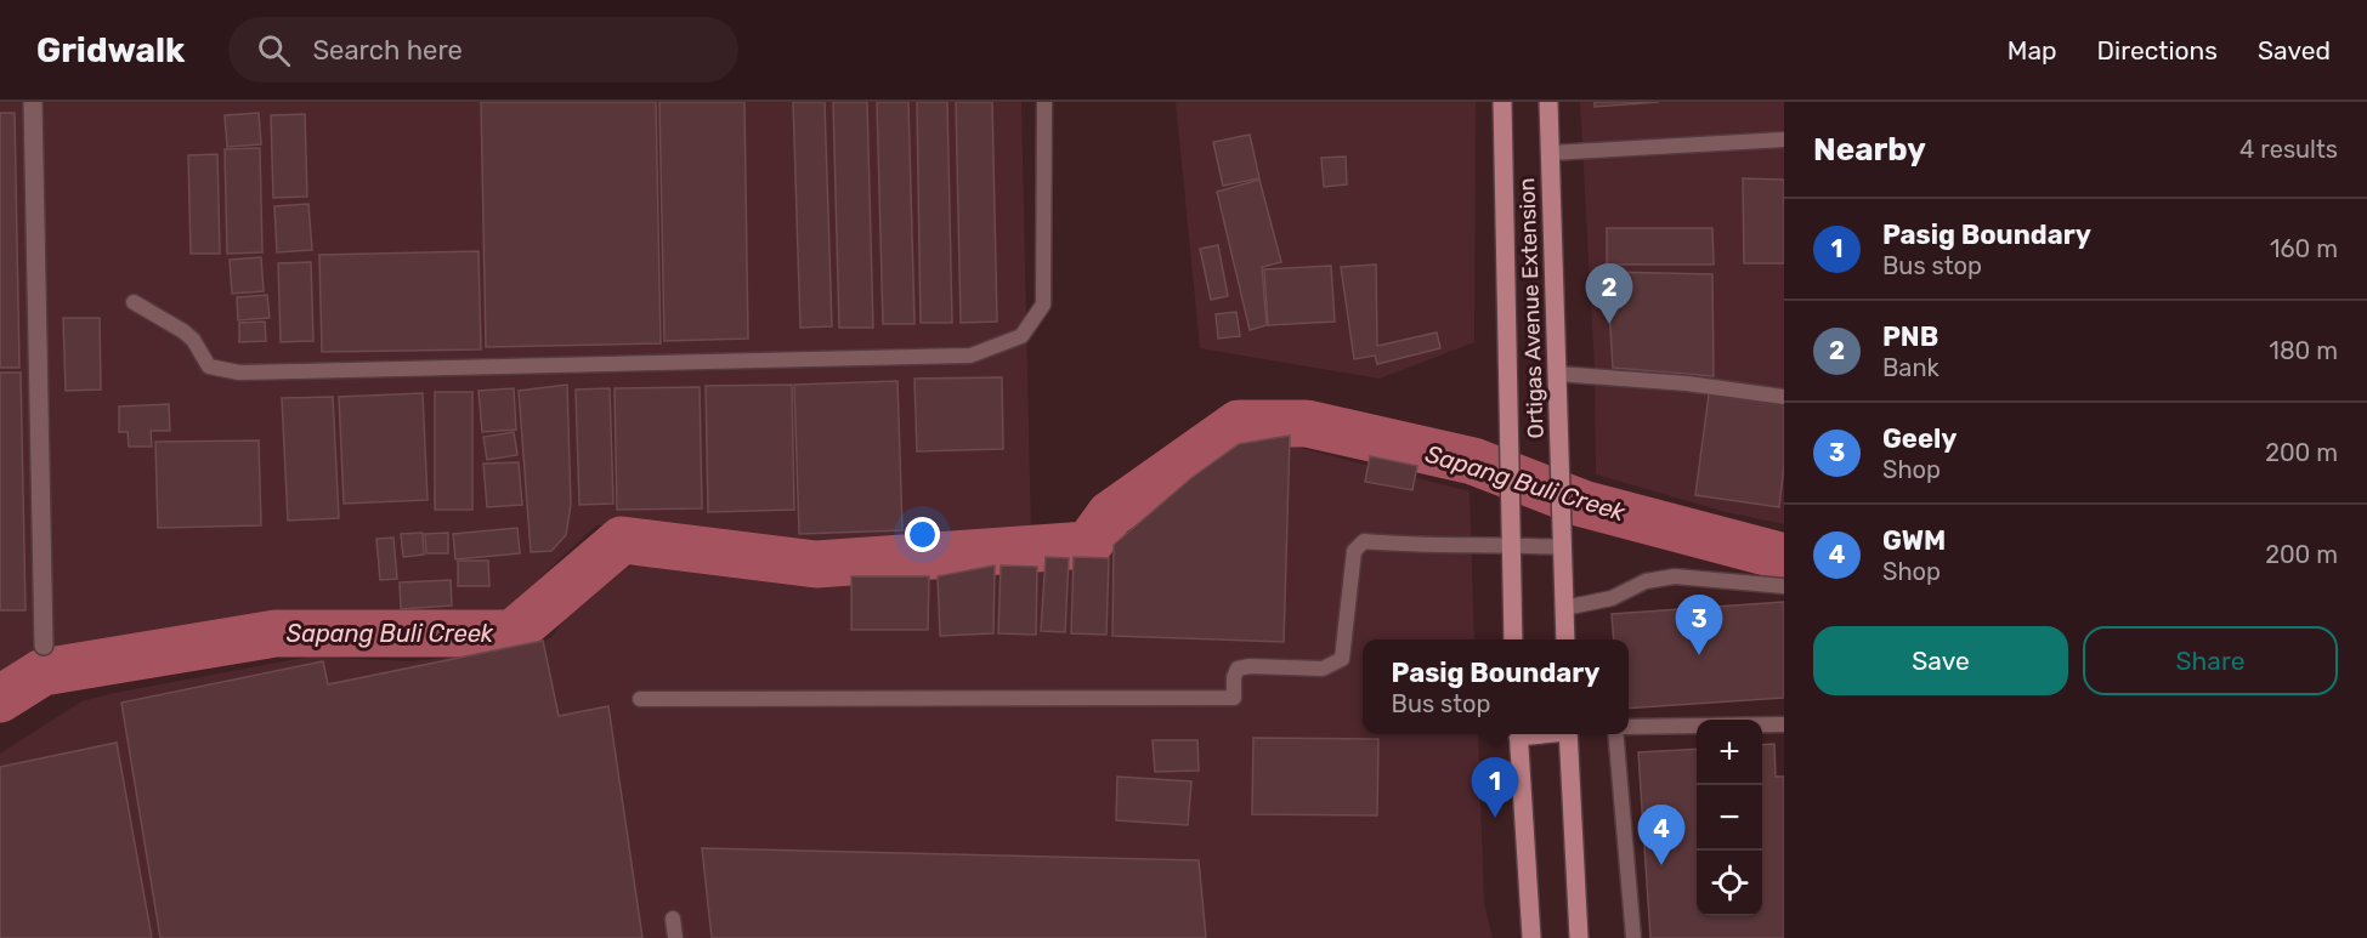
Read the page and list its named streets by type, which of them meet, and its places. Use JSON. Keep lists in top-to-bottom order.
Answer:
{
  "streets": {
    "main road": ["Ortigas Avenue Extension"]
  },
  "water": ["Sapang Buli Creek"],
  "page": {
    "header": "Gridwalk",
    "search": "Search here",
    "nav": ["Map", "Directions", "Saved"],
    "heading": ["Nearby", "4 results"],
    "list": [
      {
        "mark": "1",
        "name": "Pasig Boundary",
        "note": "Bus stop",
        "value": "160 m"
      },
      {
        "mark": "2",
        "name": "PNB",
        "note": "Bank",
        "value": "180 m"
      },
      {
        "mark": "3",
        "name": "Geely",
        "note": "Shop",
        "value": "200 m"
      },
      {
        "mark": "4",
        "name": "GWM",
        "note": "Shop",
        "value": "200 m"
      }
    ],
    "pins": [
      "2",
      "3",
      "1",
      "4"
    ],
    "buttons": ["Save", "Share"],
    "popup": ["Pasig Boundary", "Bus stop"],
    "map_buttons": ["+", "−"]
  }
}
